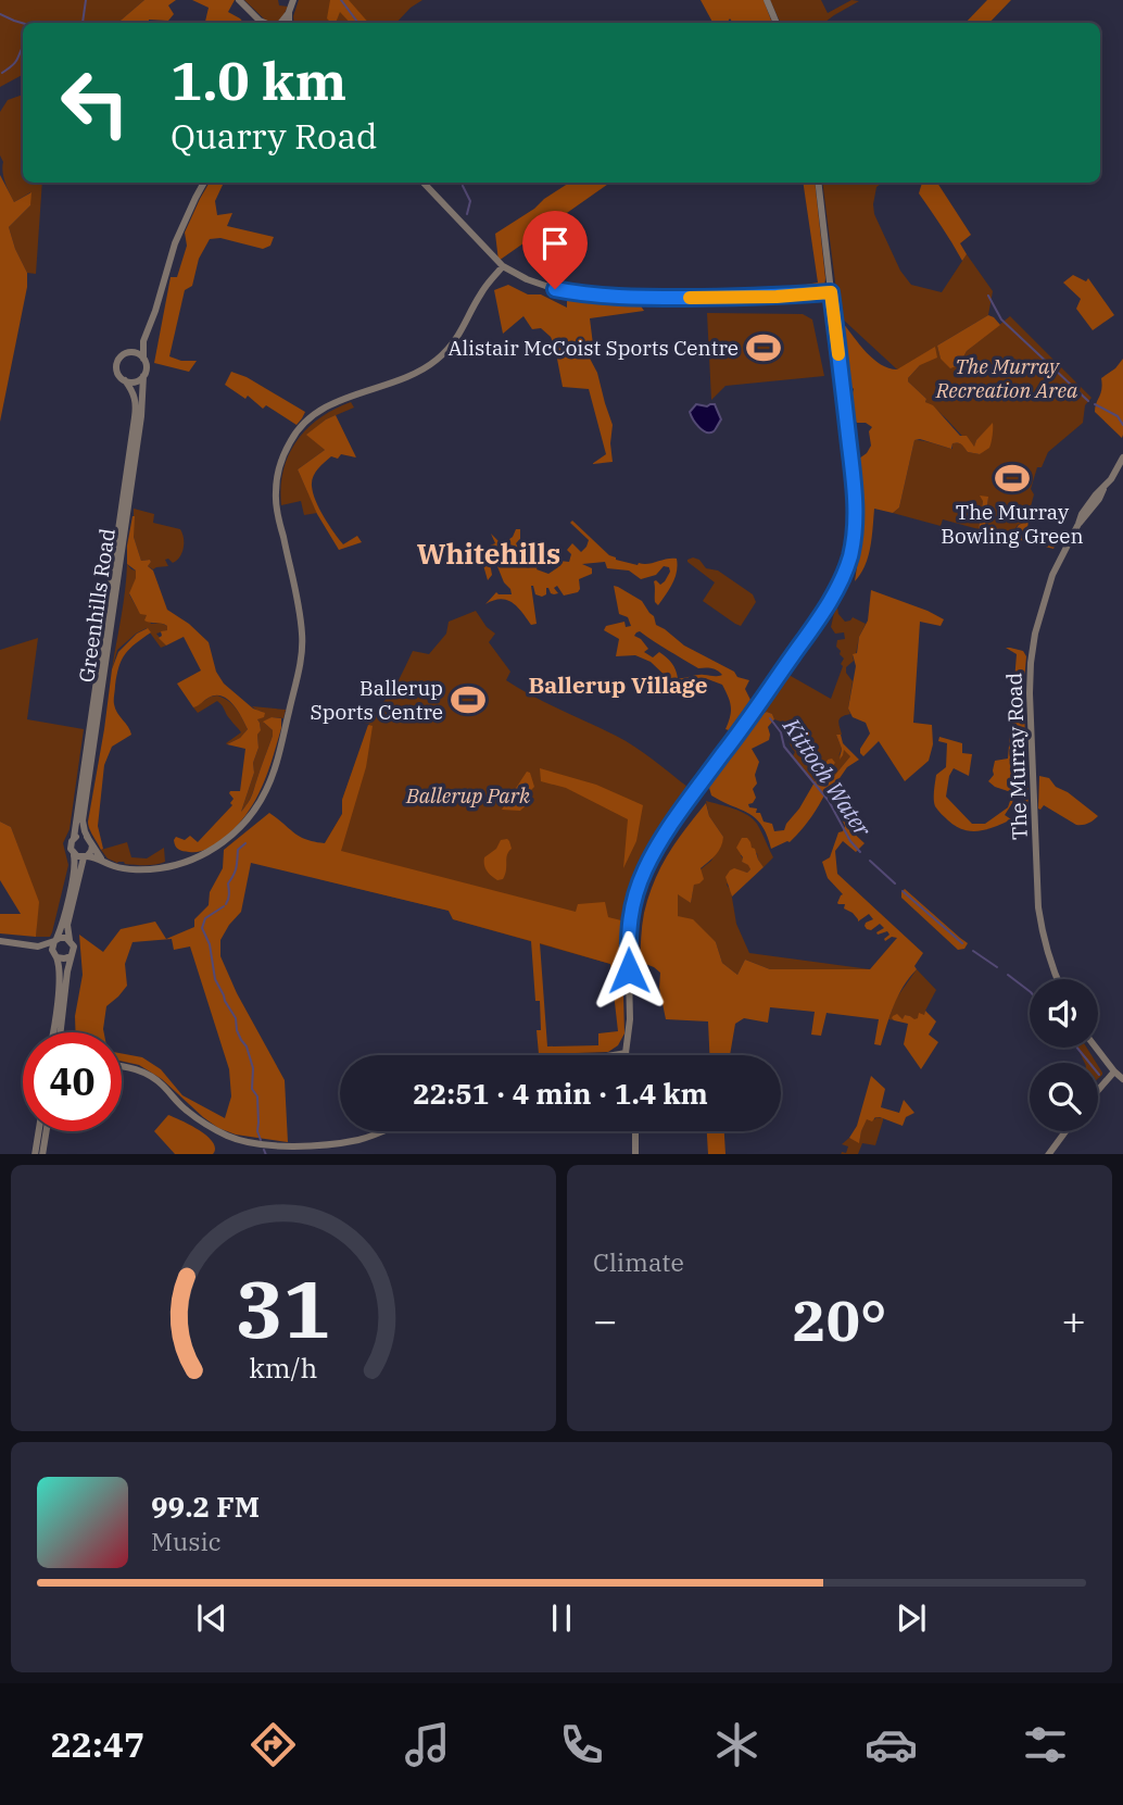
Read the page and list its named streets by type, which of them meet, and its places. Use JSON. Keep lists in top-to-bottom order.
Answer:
{
  "streets": {
    "street": ["Greenhills Road", "The Murray Road"]
  },
  "districts": ["Whitehills", "Ballerup Village"],
  "water": ["Kittoch Water"],
  "parks": ["The Murray Recreation Area", "Ballerup Park"],
  "places": {
    "sports": ["Alistair McCoist Sports Centre", "The Murray Bowling Green", "Ballerup Sports Centre"]
  },
  "page": {
    "turn": ["1.0 km", "Quarry Road"],
    "limit": "40",
    "trip": "22:51 · 4 min · 1.4 km",
    "tile": "Climate",
    "heat": ["−", "20°", "+"],
    "song": ["99.2 FM", "Music"],
    "tabs": "22:47",
    "gauge": ["31", "km/h"]
  }
}
